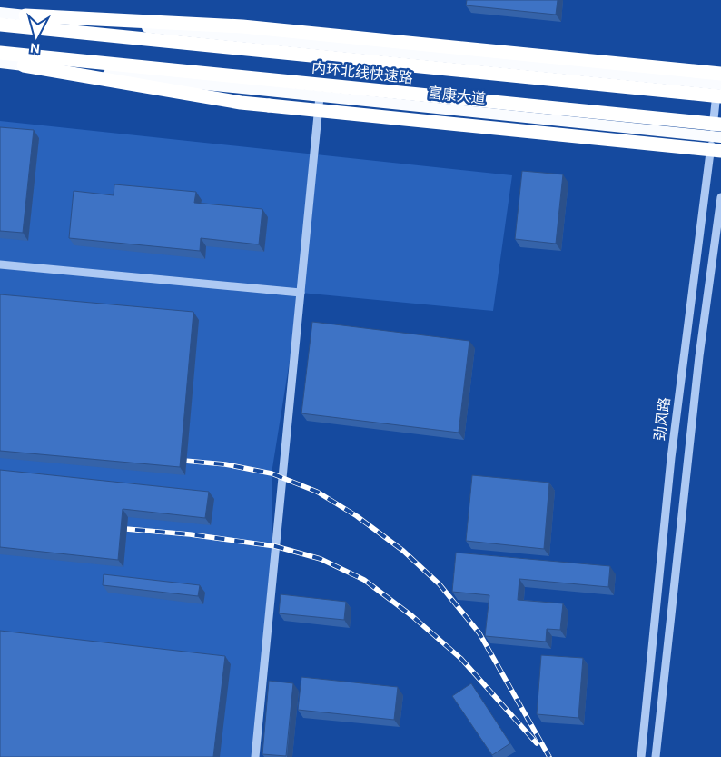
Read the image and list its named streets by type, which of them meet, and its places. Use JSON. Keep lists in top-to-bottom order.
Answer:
{
  "streets": {
    "highway": ["内环北线快速路"],
    "main road": ["富康大道"],
    "street": ["劲风路"]
  },
  "crossings": [
    ["内环北线快速路", "劲风路"],
    ["富康大道", "劲风路"]
  ],
  "north": "bottom"
}
